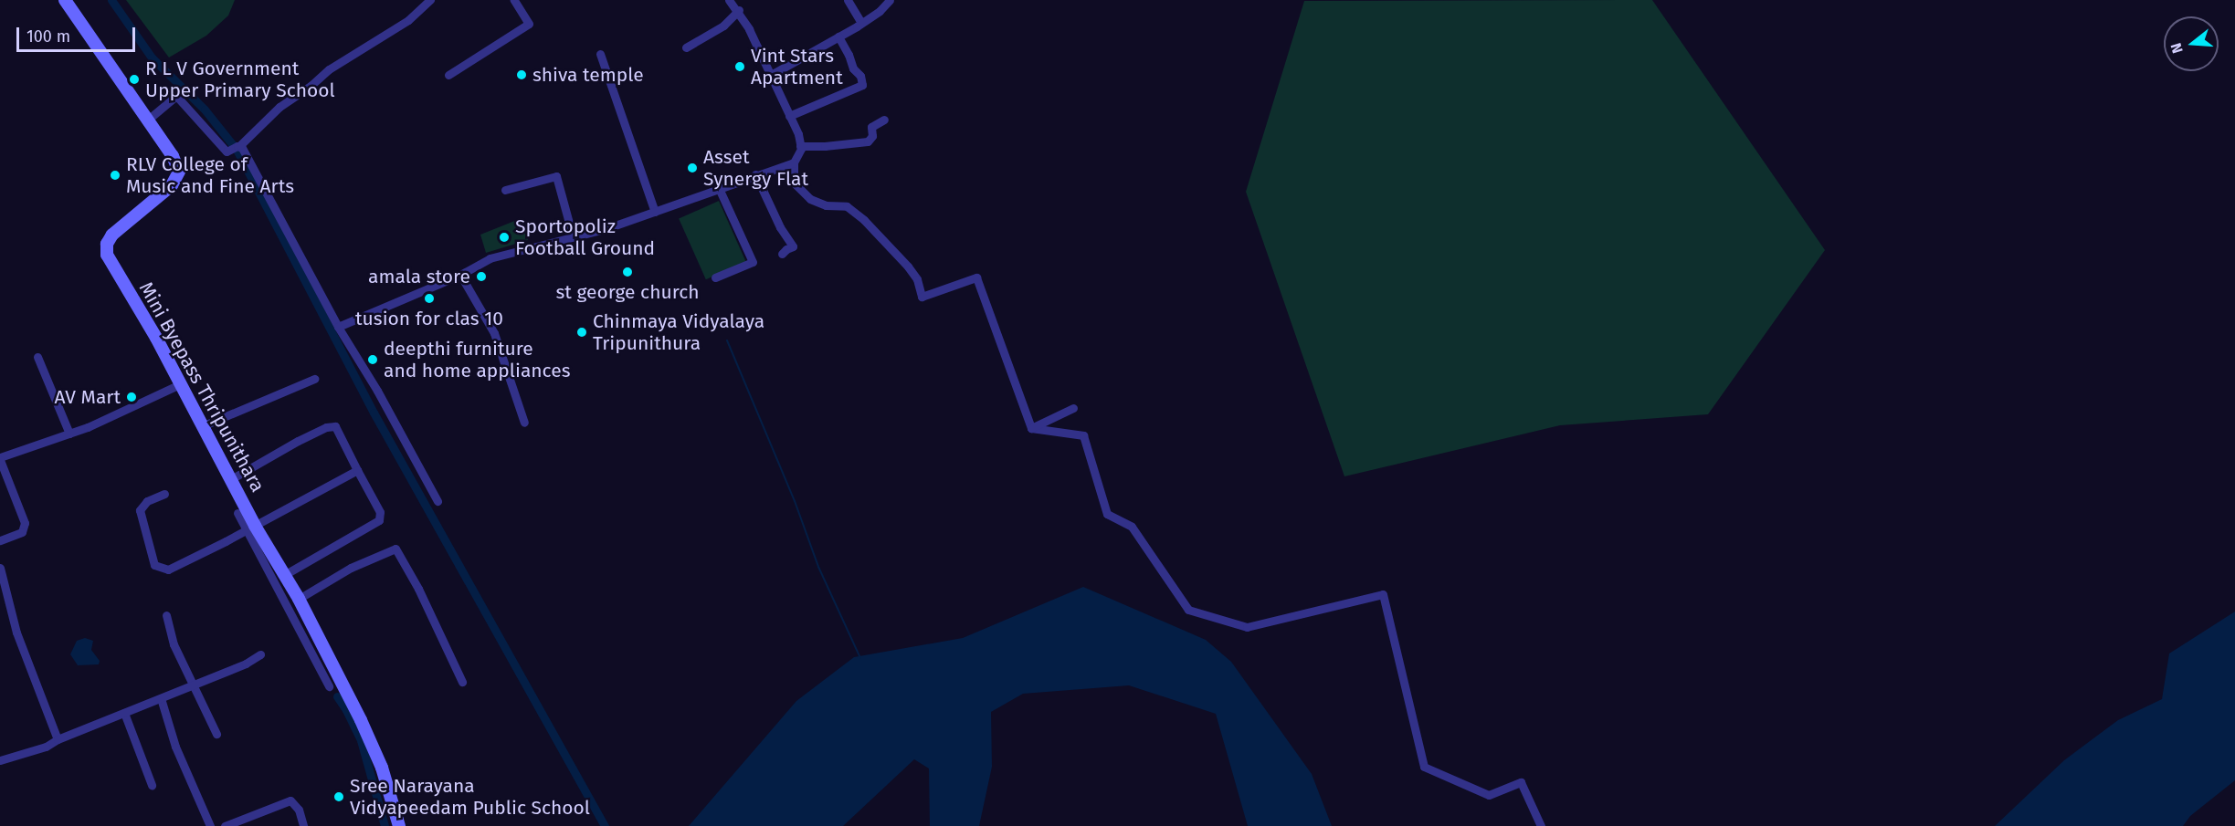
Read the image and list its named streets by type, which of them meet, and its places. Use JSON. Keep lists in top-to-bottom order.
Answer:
{
  "streets": {
    "main road": ["Mini Byepass Thripunithara"]
  },
  "places": [
    "Vint Stars Apartment",
    "shiva temple",
    "R L V Government Upper Primary School",
    "Asset Synergy Flat",
    "RLV College of Music and Fine Arts",
    "Sportopoliz Football Ground",
    "st george church",
    "amala store",
    "tusion for clas 10",
    "Chinmaya Vidyalaya Tripunithura",
    "deepthi furniture and home appliances",
    "AV Mart",
    "Sree Narayana Vidyapeedam Public School"
  ],
  "scale_bar": "100 m",
  "north": "left"
}
